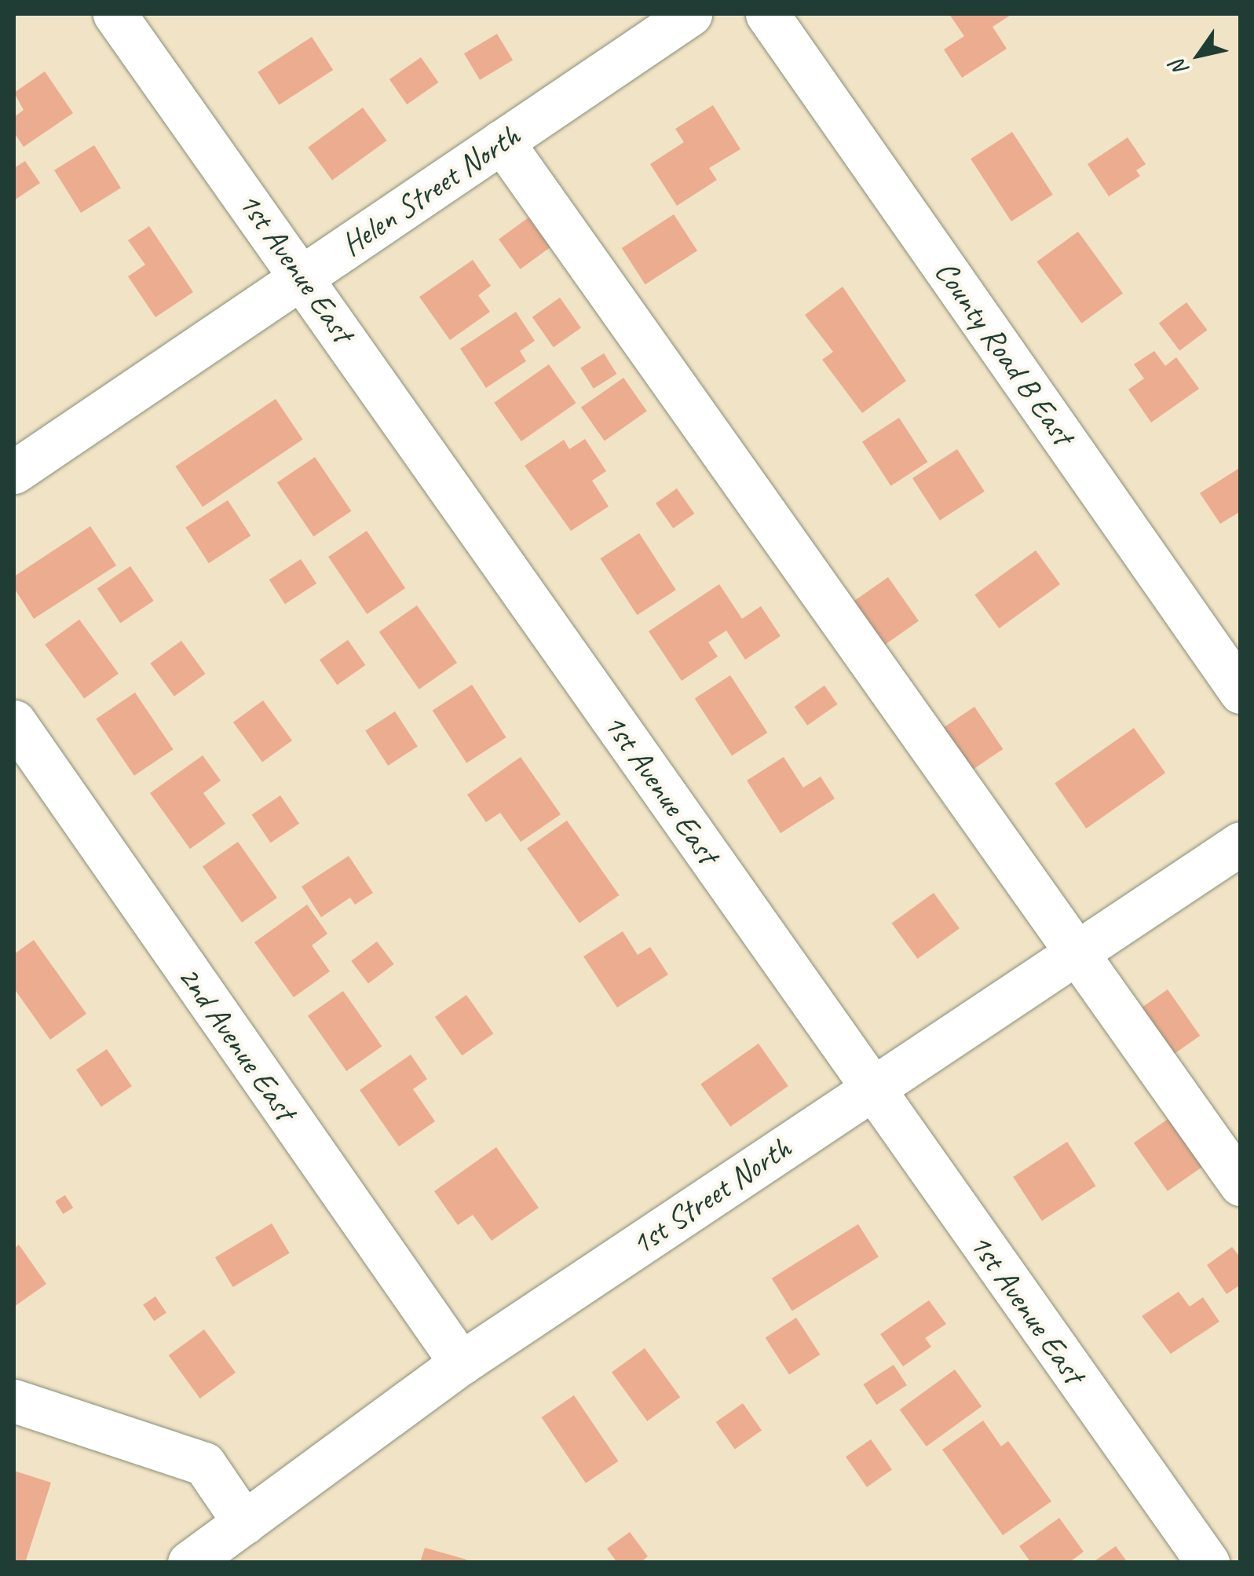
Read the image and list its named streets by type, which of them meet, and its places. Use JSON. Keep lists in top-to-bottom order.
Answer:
{
  "streets": {
    "street": [
      "Helen Street North",
      "1st Avenue East",
      "County Road B East",
      "2nd Avenue East",
      "1st Street North"
    ]
  },
  "crossings": [
    ["Helen Street North", "1st Avenue East"],
    ["1st Avenue East", "1st Street North"],
    ["2nd Avenue East", "1st Street North"]
  ],
  "north": "bottom left"
}
